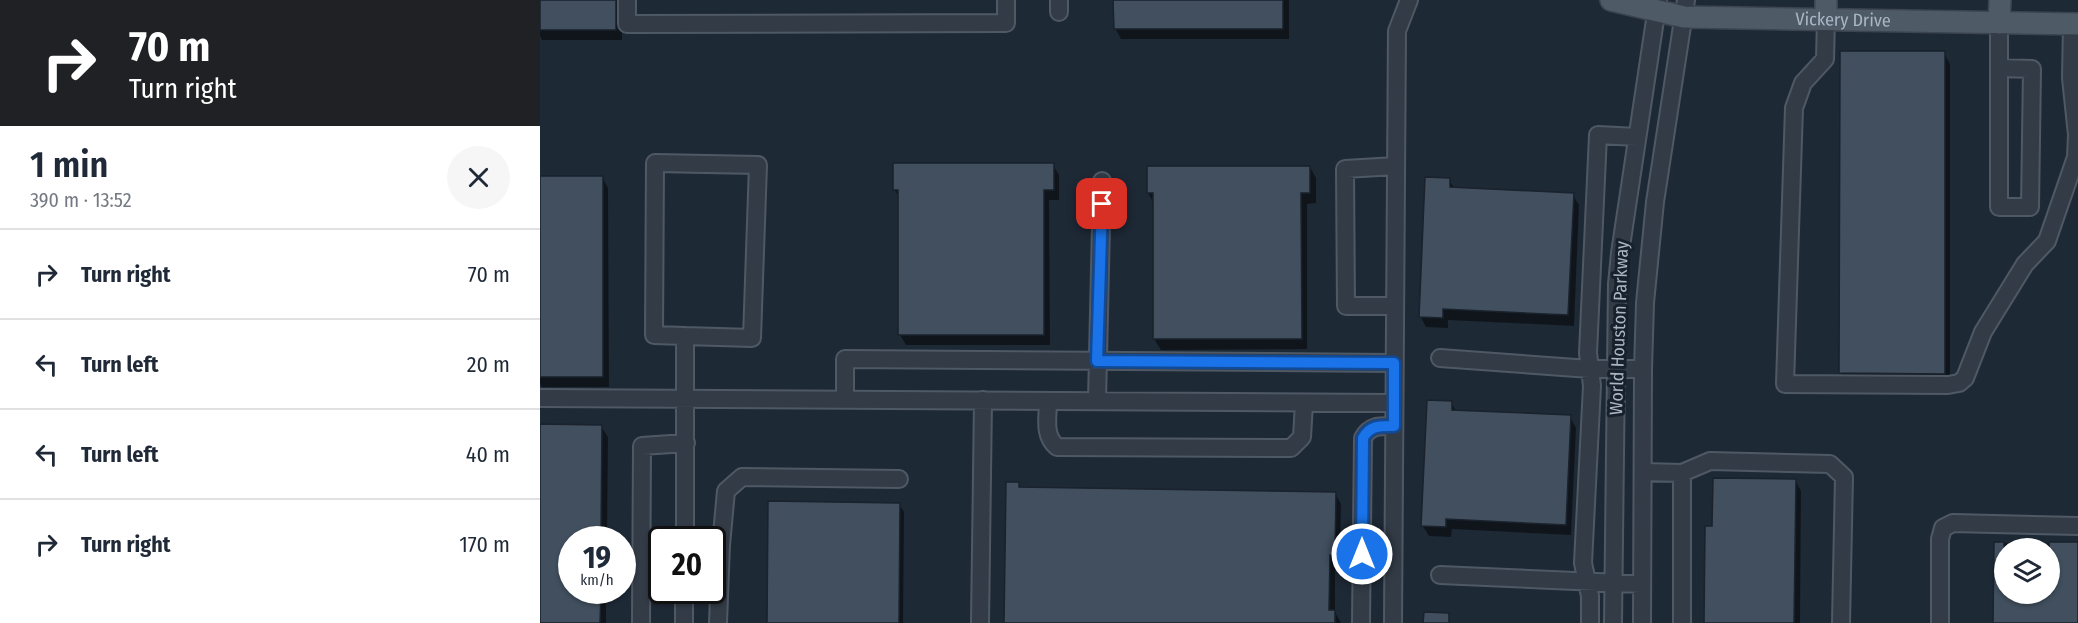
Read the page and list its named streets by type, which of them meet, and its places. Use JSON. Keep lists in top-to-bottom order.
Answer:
{
  "streets": {
    "main road": ["Vickery Drive"],
    "street": ["World Houston Parkway"]
  },
  "crossings": [
    ["Vickery Drive", "World Houston Parkway"]
  ],
  "page": {
    "turn": ["70 m", "Turn right"],
    "heading": ["1 min", "390 m · 13:52"],
    "list": [
      {
        "name": "Turn right",
        "value": "70 m"
      },
      {
        "name": "Turn left",
        "value": "20 m"
      },
      {
        "name": "Turn left",
        "value": "40 m"
      },
      {
        "name": "Turn right",
        "value": "170 m"
      }
    ],
    "speed": "19 km/h",
    "limit": "20"
  }
}
